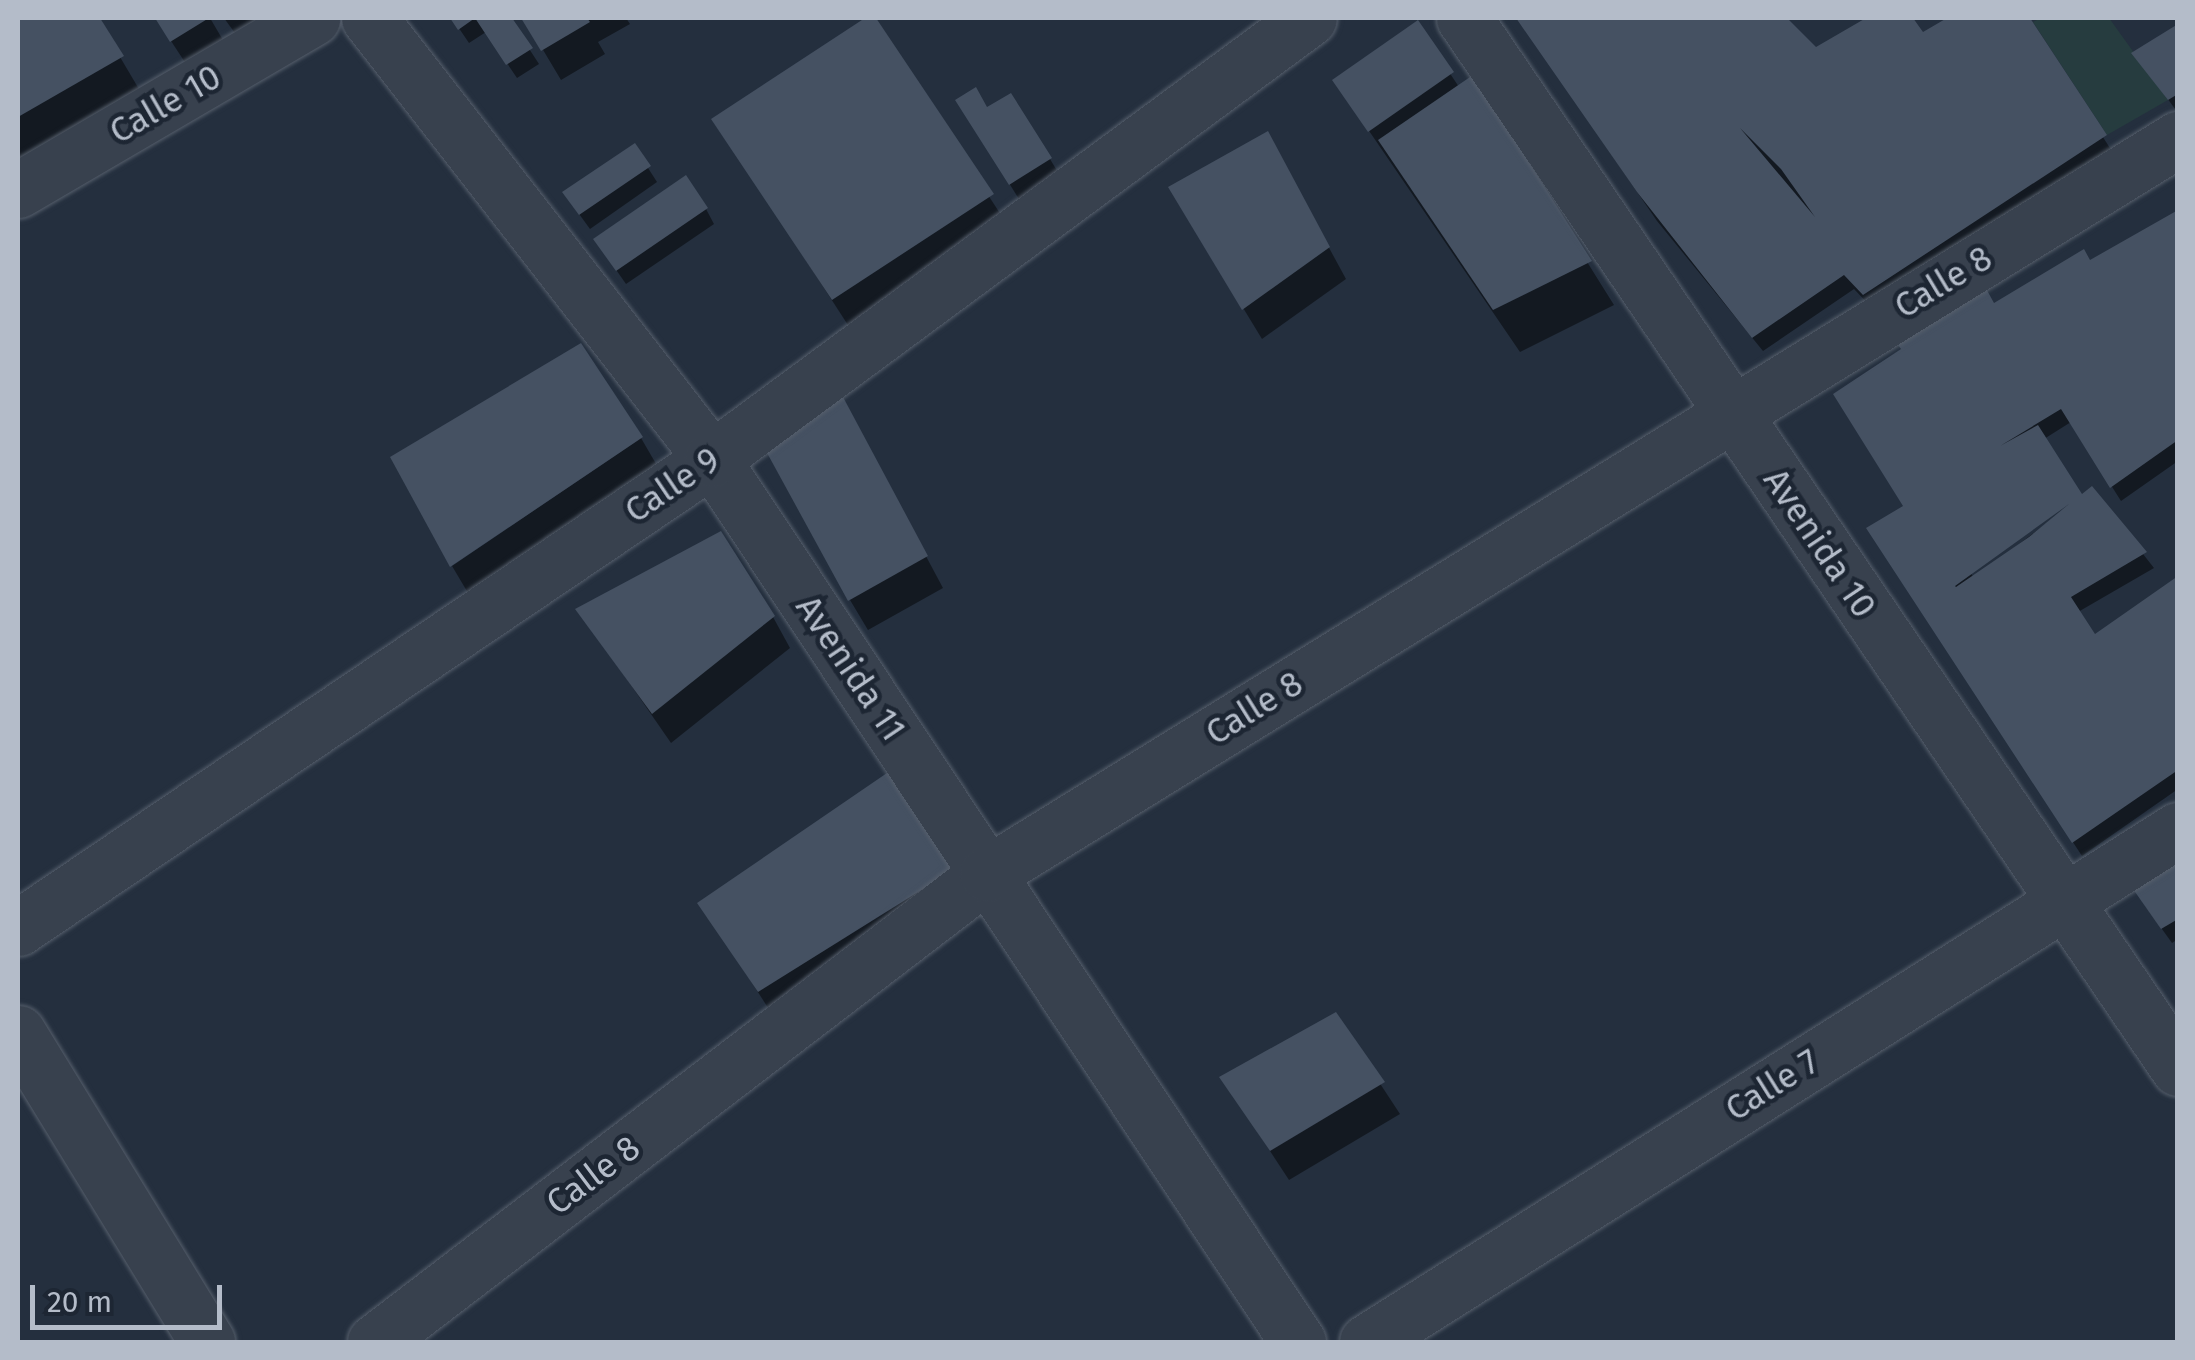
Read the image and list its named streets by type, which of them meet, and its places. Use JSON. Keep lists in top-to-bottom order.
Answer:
{
  "streets": {
    "street": [
      "Calle 10",
      "Calle 8",
      "Calle 9",
      "Avenida 10",
      "Avenida 11",
      "Calle 7"
    ]
  },
  "crossings": [
    ["Calle 8", "Avenida 10"],
    ["Calle 8", "Avenida 11"],
    ["Calle 9", "Avenida 11"],
    ["Avenida 10", "Calle 7"]
  ],
  "scale_bar": "20 m"
}
